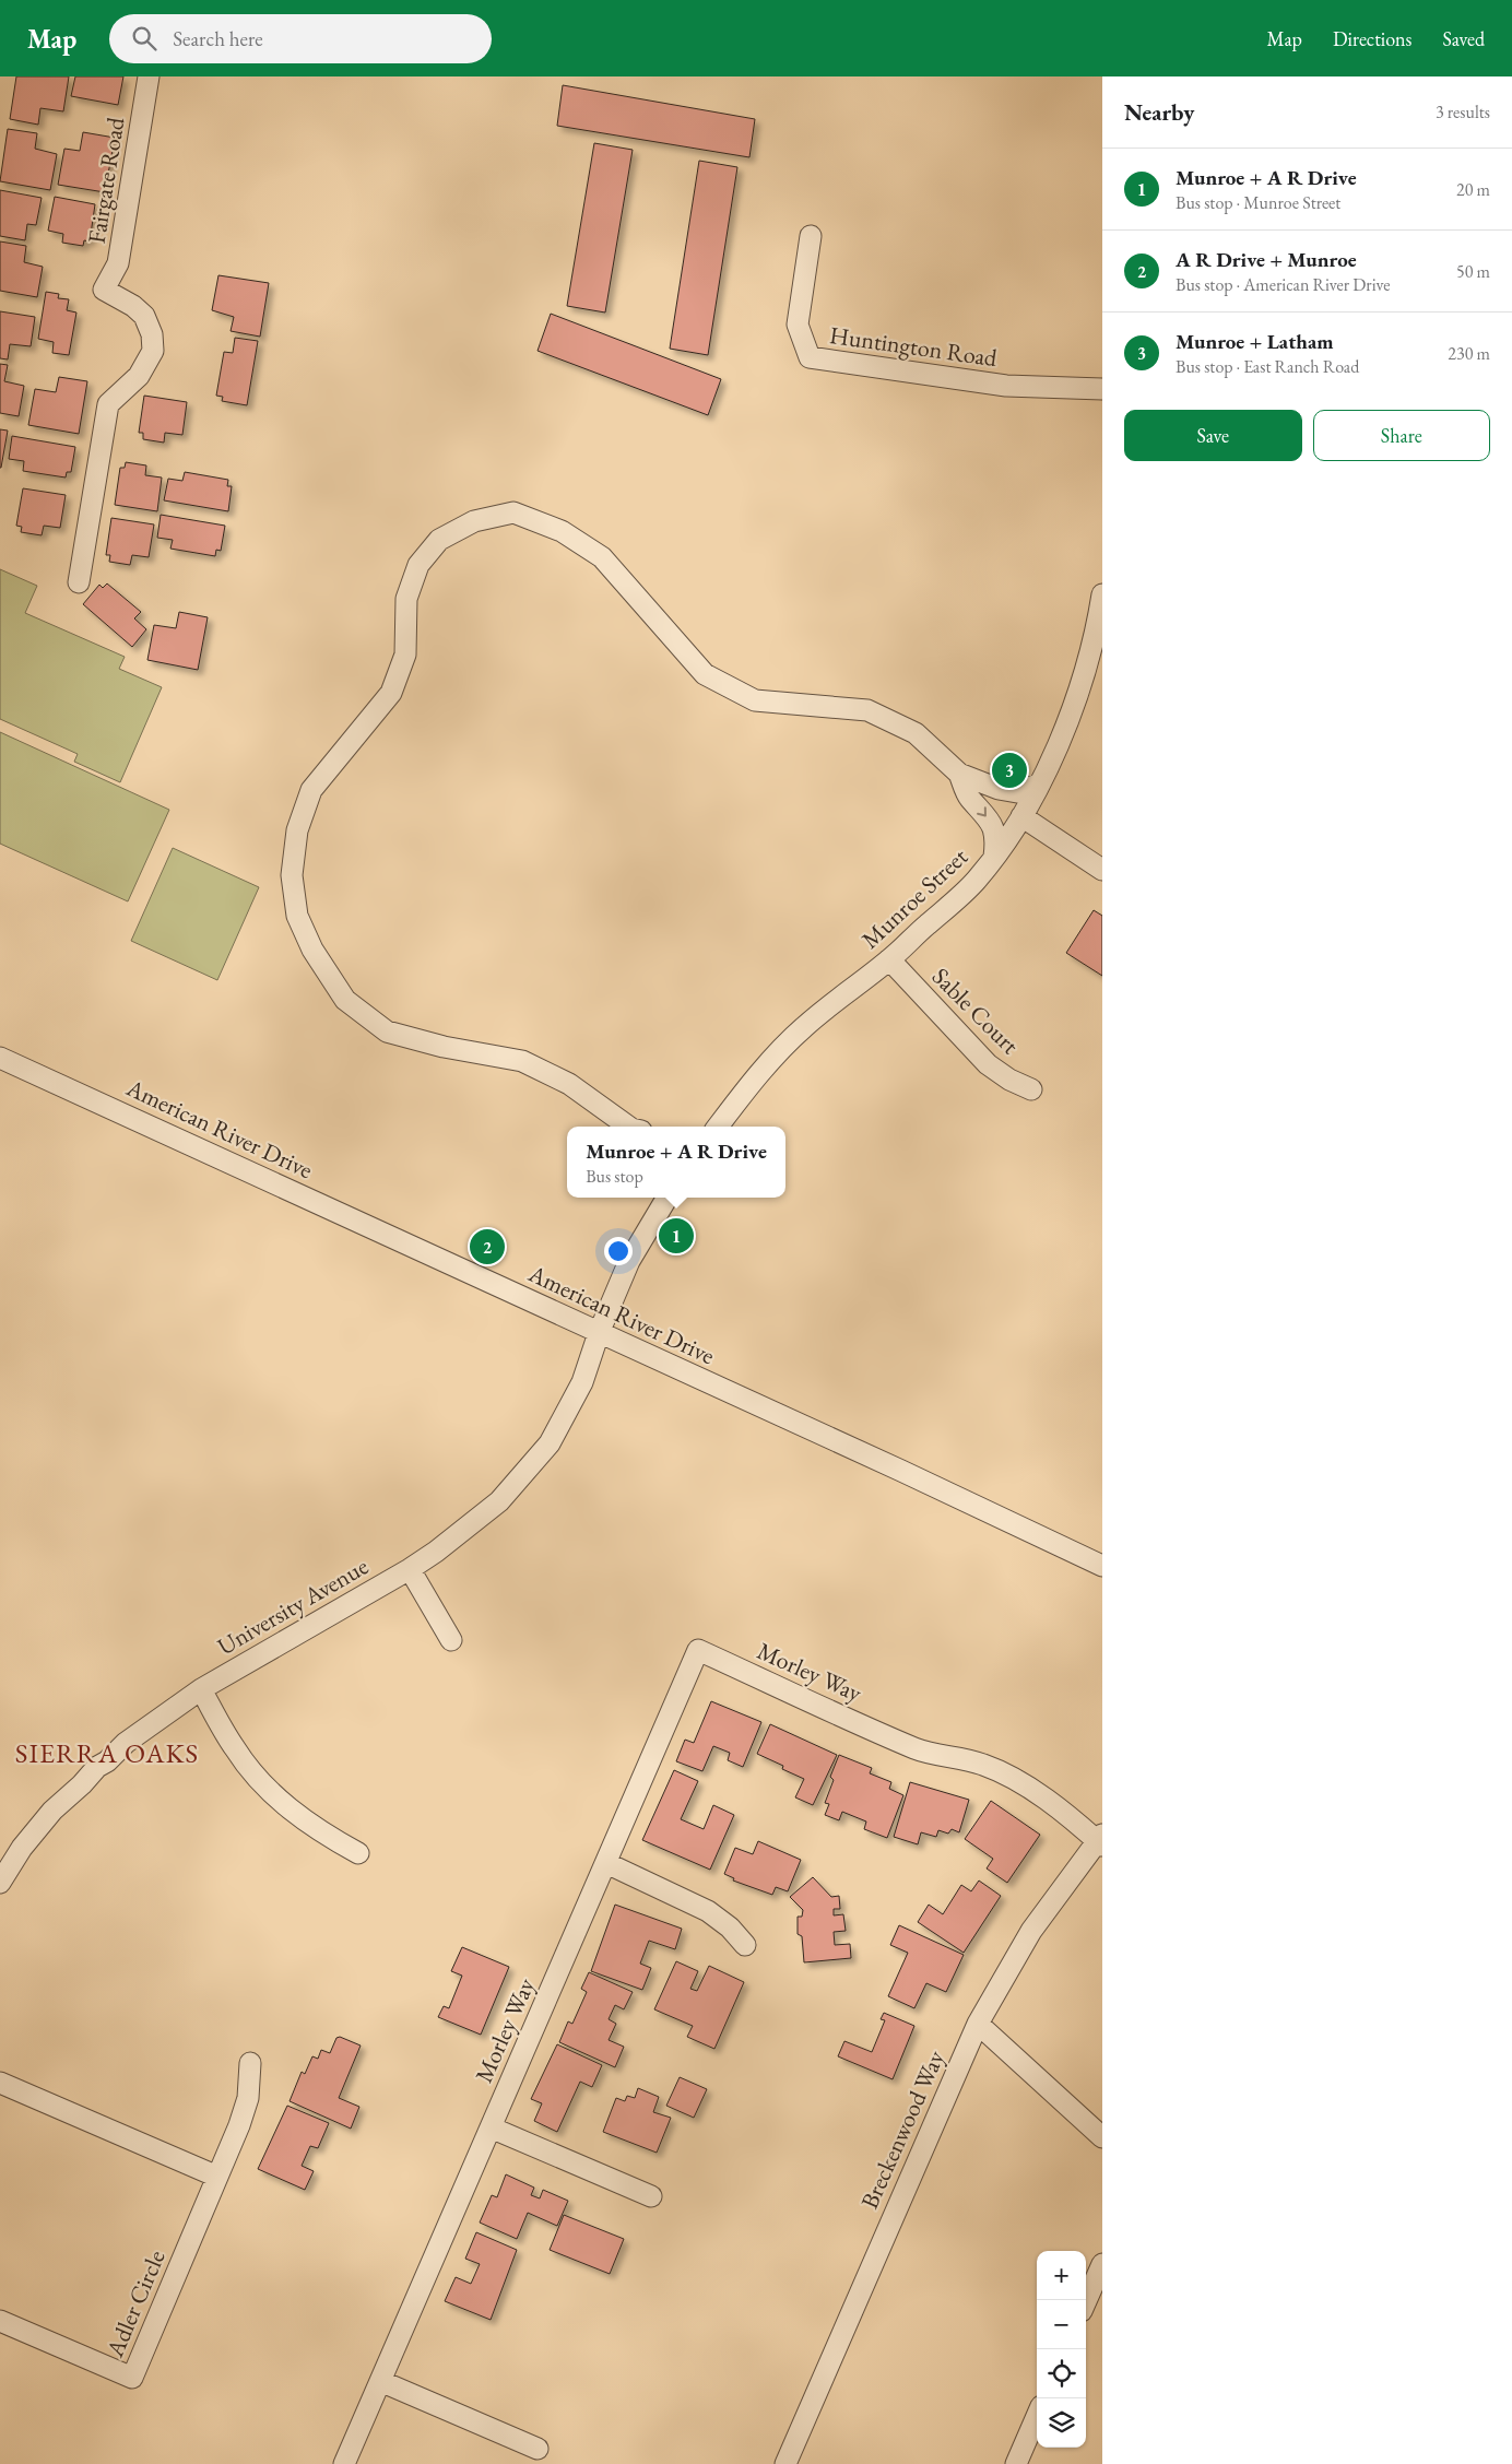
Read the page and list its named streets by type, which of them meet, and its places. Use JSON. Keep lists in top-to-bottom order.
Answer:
{
  "streets": {
    "street": [
      "Fairgate Road",
      "Huntington Road",
      "Munroe Street",
      "Sable Court",
      "American River Drive",
      "University Avenue",
      "Morley Way",
      "Breckenwood Way",
      "Adler Circle"
    ]
  },
  "crossings": [
    ["Munroe Street", "Sable Court"],
    ["American River Drive", "University Avenue"],
    ["Morley Way", "Breckenwood Way"]
  ],
  "districts": ["SIERRA OAKS"],
  "page": {
    "header": "Map",
    "search": "Search here",
    "nav": ["Map", "Directions", "Saved"],
    "heading": ["Nearby", "3 results"],
    "list": [
      {
        "mark": "1",
        "name": "Munroe + A R Drive",
        "note": "Bus stop · Munroe Street",
        "value": "20 m"
      },
      {
        "mark": "2",
        "name": "A R Drive + Munroe",
        "note": "Bus stop · American River Drive",
        "value": "50 m"
      },
      {
        "mark": "3",
        "name": "Munroe + Latham",
        "note": "Bus stop · East Ranch Road",
        "value": "230 m"
      }
    ],
    "buttons": ["Save", "Share"],
    "pins": ["3", "1", "2"],
    "popup": ["Munroe + A R Drive", "Bus stop"],
    "map_buttons": ["+", "−"]
  }
}
